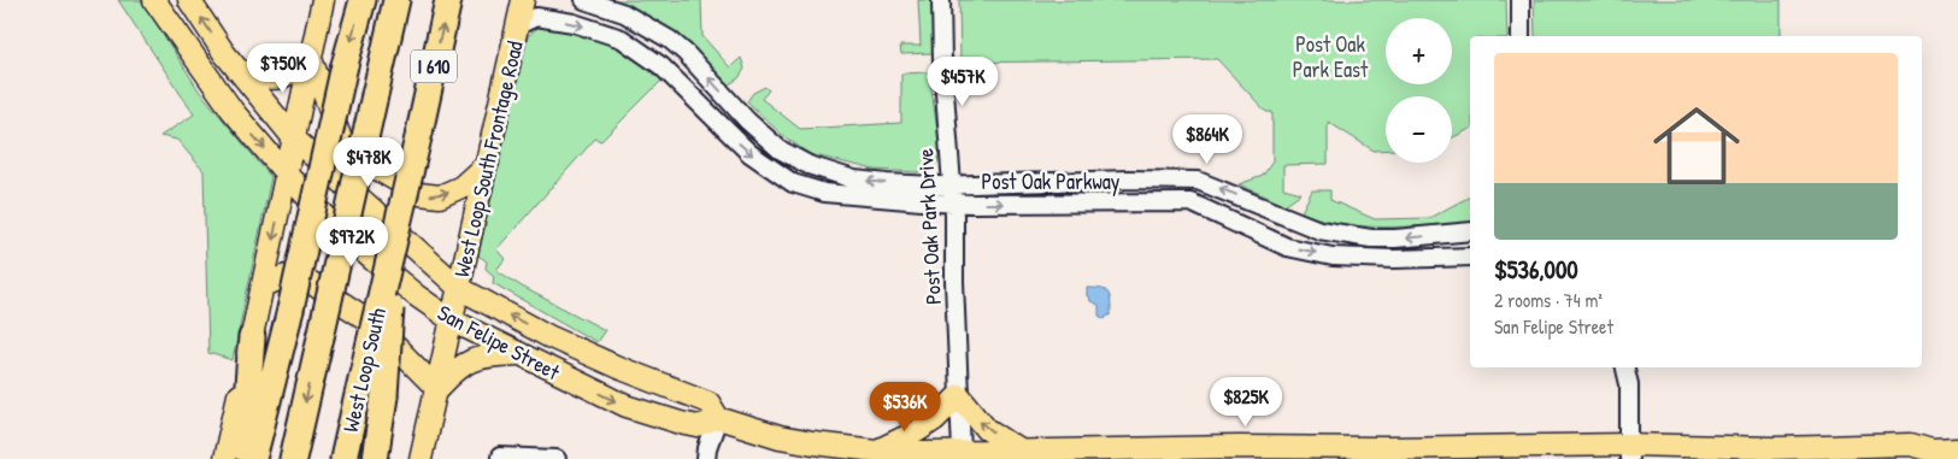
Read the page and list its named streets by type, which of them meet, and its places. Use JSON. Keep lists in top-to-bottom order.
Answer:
{
  "streets": {
    "highway": ["I 610", "West Loop South"],
    "main road": ["West Loop South Frontage Road", "San Felipe Street"],
    "street": ["Post Oak Parkway", "Post Oak Park Drive"]
  },
  "crossings": [
    ["West Loop South Frontage Road", "Post Oak Parkway"],
    ["West Loop South Frontage Road", "San Felipe Street"],
    ["Post Oak Parkway", "Post Oak Park Drive"],
    ["Post Oak Park Drive", "San Felipe Street"]
  ],
  "parks": ["Post Oak Park East"],
  "page": {
    "map_buttons": ["+", "−"],
    "list": [
      {
        "name": "$536,000",
        "note": "2 rooms · 74 m² · San Felipe Street"
      }
    ],
    "price": [
      "$750K",
      "$457K",
      "$864K",
      "$478K",
      "$972K",
      "$825K",
      "$536K"
    ]
  }
}
